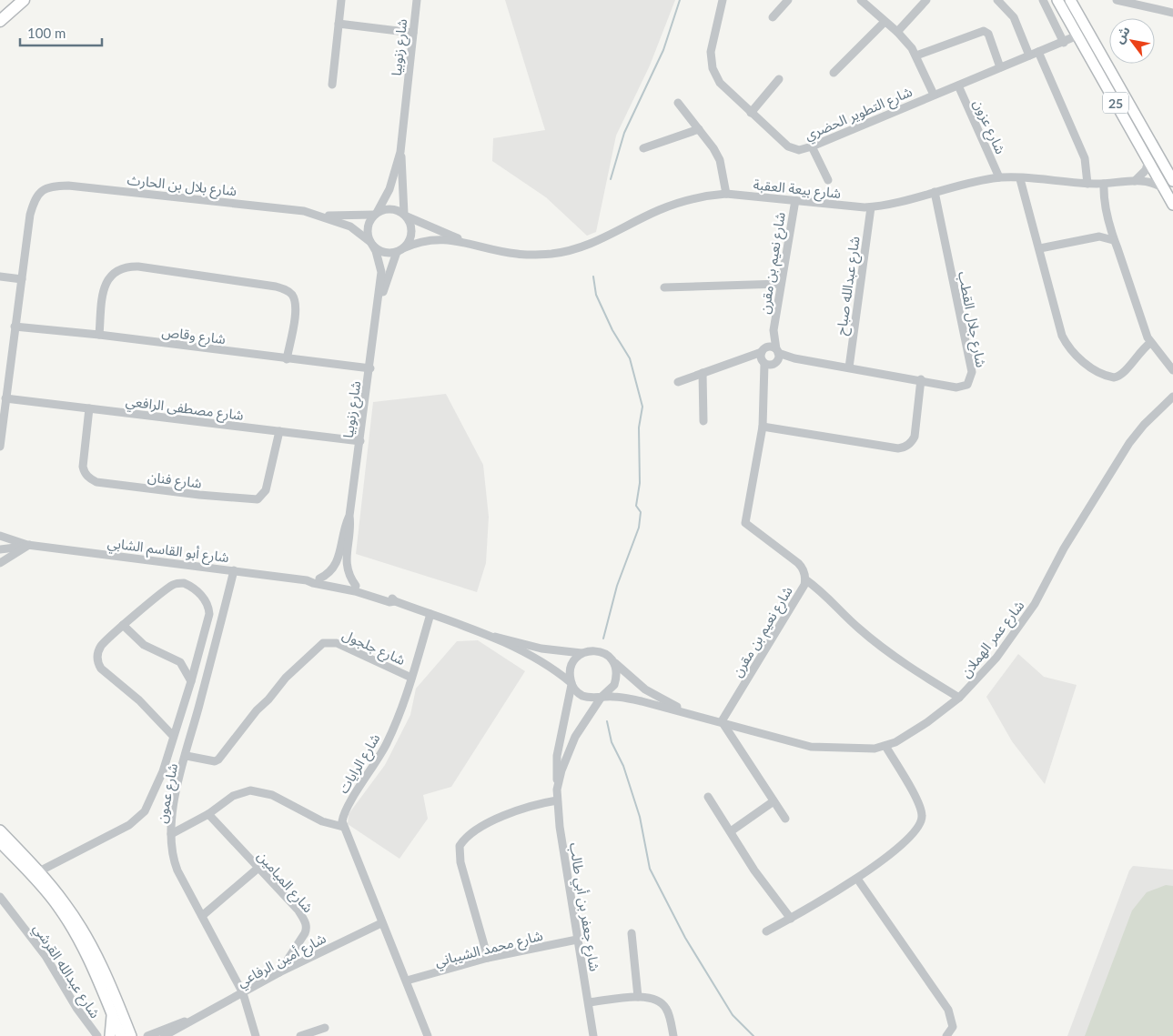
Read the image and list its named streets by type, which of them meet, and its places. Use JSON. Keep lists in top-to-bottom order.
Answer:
{
  "streets": {
    "main road": ["25"],
    "street": [
      "شارع زنوبيا",
      "شارع التطوير الحضري",
      "شارع عزون",
      "شارع بلال بن الحارث",
      "شارع بيعة العقبة",
      "شارع نعيم بن مقرن",
      "شارع عبدالله صباح",
      "شارع جلال القطب",
      "شارع وقاص",
      "شارع مصطفى الرافعي",
      "شارع فنان",
      "شارع أبو القاسم الشابي",
      "شارع عمر الهملان",
      "شارع جلجول",
      "شارع الرايات",
      "شارع عمون",
      "شارع الميامين",
      "شارع جعفر بن أبي طالب",
      "شارع محمد الشيباني",
      "شارع أمين الرفاعي",
      "شارع عبدالله القرشي"
    ]
  },
  "crossings": [
    ["شارع زنوبيا", "شارع بلال بن الحارث"],
    ["شارع زنوبيا", "شارع بيعة العقبة"],
    ["شارع زنوبيا", "شارع وقاص"],
    ["شارع زنوبيا", "شارع مصطفى الرافعي"],
    ["شارع زنوبيا", "شارع أبو القاسم الشابي"],
    ["25", "شارع التطوير الحضري"],
    ["25", "شارع بيعة العقبة"],
    ["شارع التطوير الحضري", "شارع عزون"],
    ["شارع عزون", "شارع بيعة العقبة"],
    ["شارع بلال بن الحارث", "شارع بيعة العقبة"],
    ["شارع بيعة العقبة", "شارع نعيم بن مقرن"],
    ["شارع بيعة العقبة", "شارع عبدالله صباح"],
    ["شارع بيعة العقبة", "شارع جلال القطب"],
    ["شارع نعيم بن مقرن", "شارع جلال القطب"],
    ["شارع نعيم بن مقرن", "شارع عمر الهملان"],
    ["شارع عبدالله صباح", "شارع جلال القطب"],
    ["شارع مصطفى الرافعي", "شارع فنان"],
    ["شارع أبو القاسم الشابي", "شارع عمر الهملان"],
    ["شارع أبو القاسم الشابي", "شارع الرايات"],
    ["شارع أبو القاسم الشابي", "شارع عمون"],
    ["شارع أبو القاسم الشابي", "شارع جعفر بن أبي طالب"],
    ["شارع عمر الهملان", "شارع جعفر بن أبي طالب"],
    ["شارع جلجول", "شارع الرايات"],
    ["شارع جلجول", "شارع عمون"],
    ["شارع عمون", "شارع أمين الرفاعي"],
    ["شارع الميامين", "شارع أمين الرفاعي"],
    ["شارع جعفر بن أبي طالب", "شارع محمد الشيباني"]
  ],
  "scale_bar": "100 m",
  "north": "top left"
}
